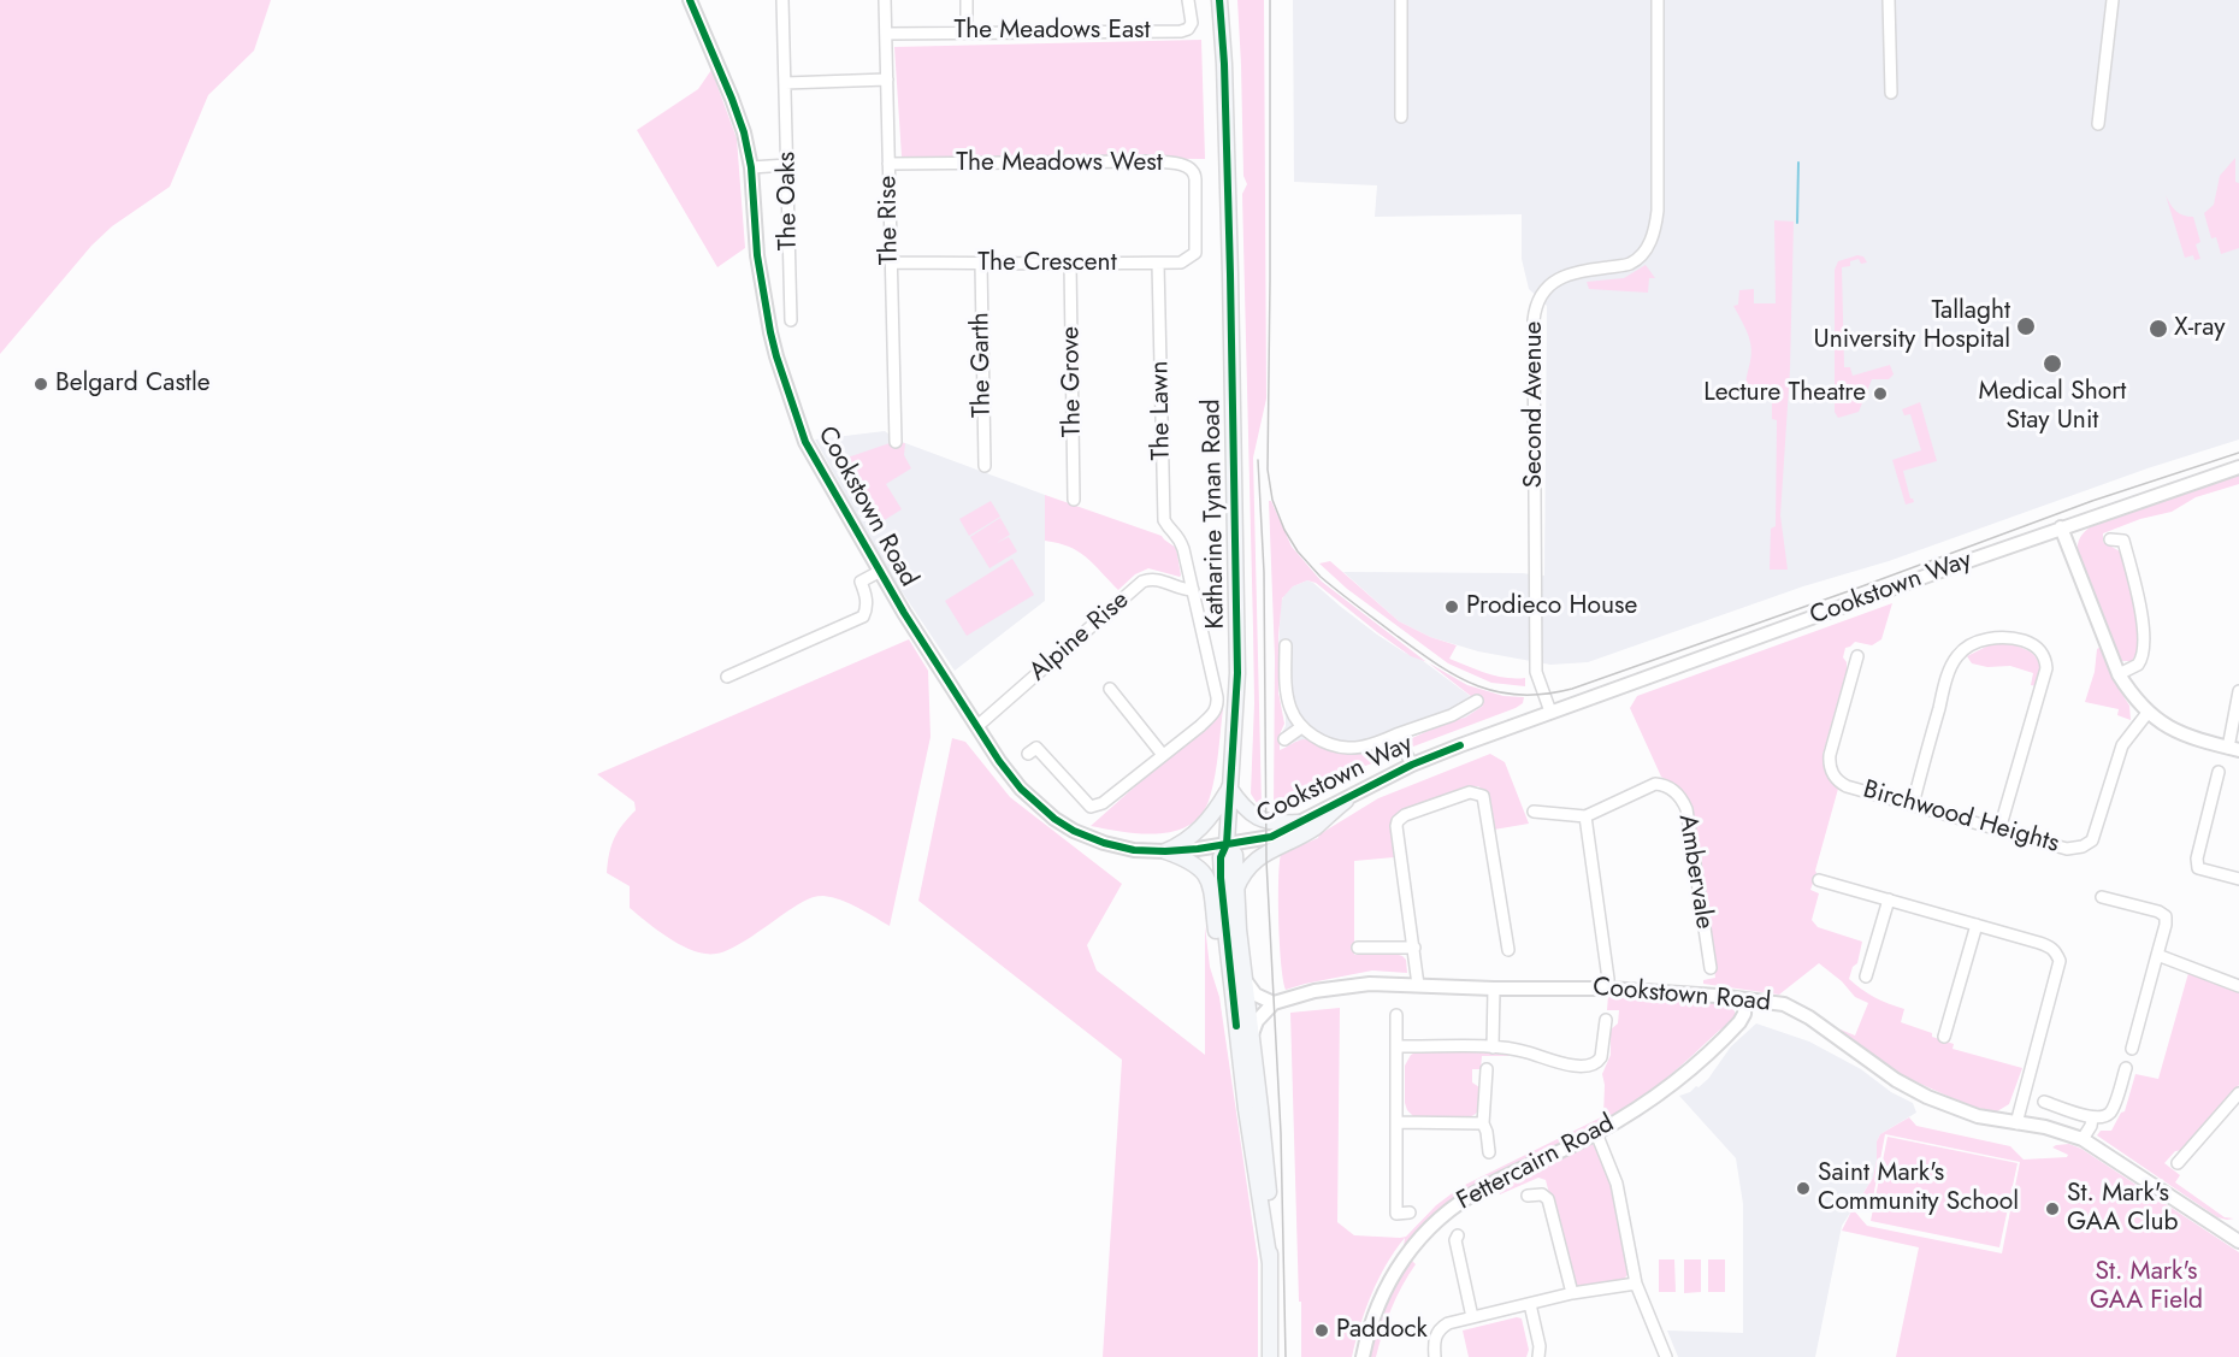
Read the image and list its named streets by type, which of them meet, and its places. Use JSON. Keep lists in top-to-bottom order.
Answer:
{
  "streets": {
    "main road": ["Katharine Tynan Road"],
    "street": [
      "The Meadows East",
      "The Meadows West",
      "The Oaks",
      "The Rise",
      "The Crescent",
      "The Garth",
      "The Grove",
      "Second Avenue",
      "The Lawn",
      "Cookstown Road",
      "Cookstown Way",
      "Alpine Rise",
      "Birchwood Heights",
      "Ambervale",
      "Fettercairn Road"
    ]
  },
  "crossings": [
    ["The Meadows East", "The Rise"],
    ["The Meadows West", "The Rise"],
    ["The Meadows West", "The Crescent"],
    ["The Rise", "The Crescent"],
    ["The Crescent", "The Garth"],
    ["The Crescent", "The Grove"],
    ["The Crescent", "The Lawn"],
    ["Second Avenue", "Cookstown Way"],
    ["The Lawn", "Alpine Rise"],
    ["Cookstown Road", "Katharine Tynan Road"],
    ["Cookstown Road", "Cookstown Way"],
    ["Cookstown Road", "Alpine Rise"],
    ["Cookstown Road", "Fettercairn Road"],
    ["Katharine Tynan Road", "Cookstown Way"]
  ],
  "parks": ["St. Mark's GAA Field"],
  "places": [
    "Tallaght University Hospital",
    "X-ray",
    "Medical Short Stay Unit",
    "Belgard Castle",
    "Lecture Theatre",
    "Prodieco House",
    "Saint Mark's Community School",
    "St. Mark's GAA Club",
    "Paddock"
  ]
}
